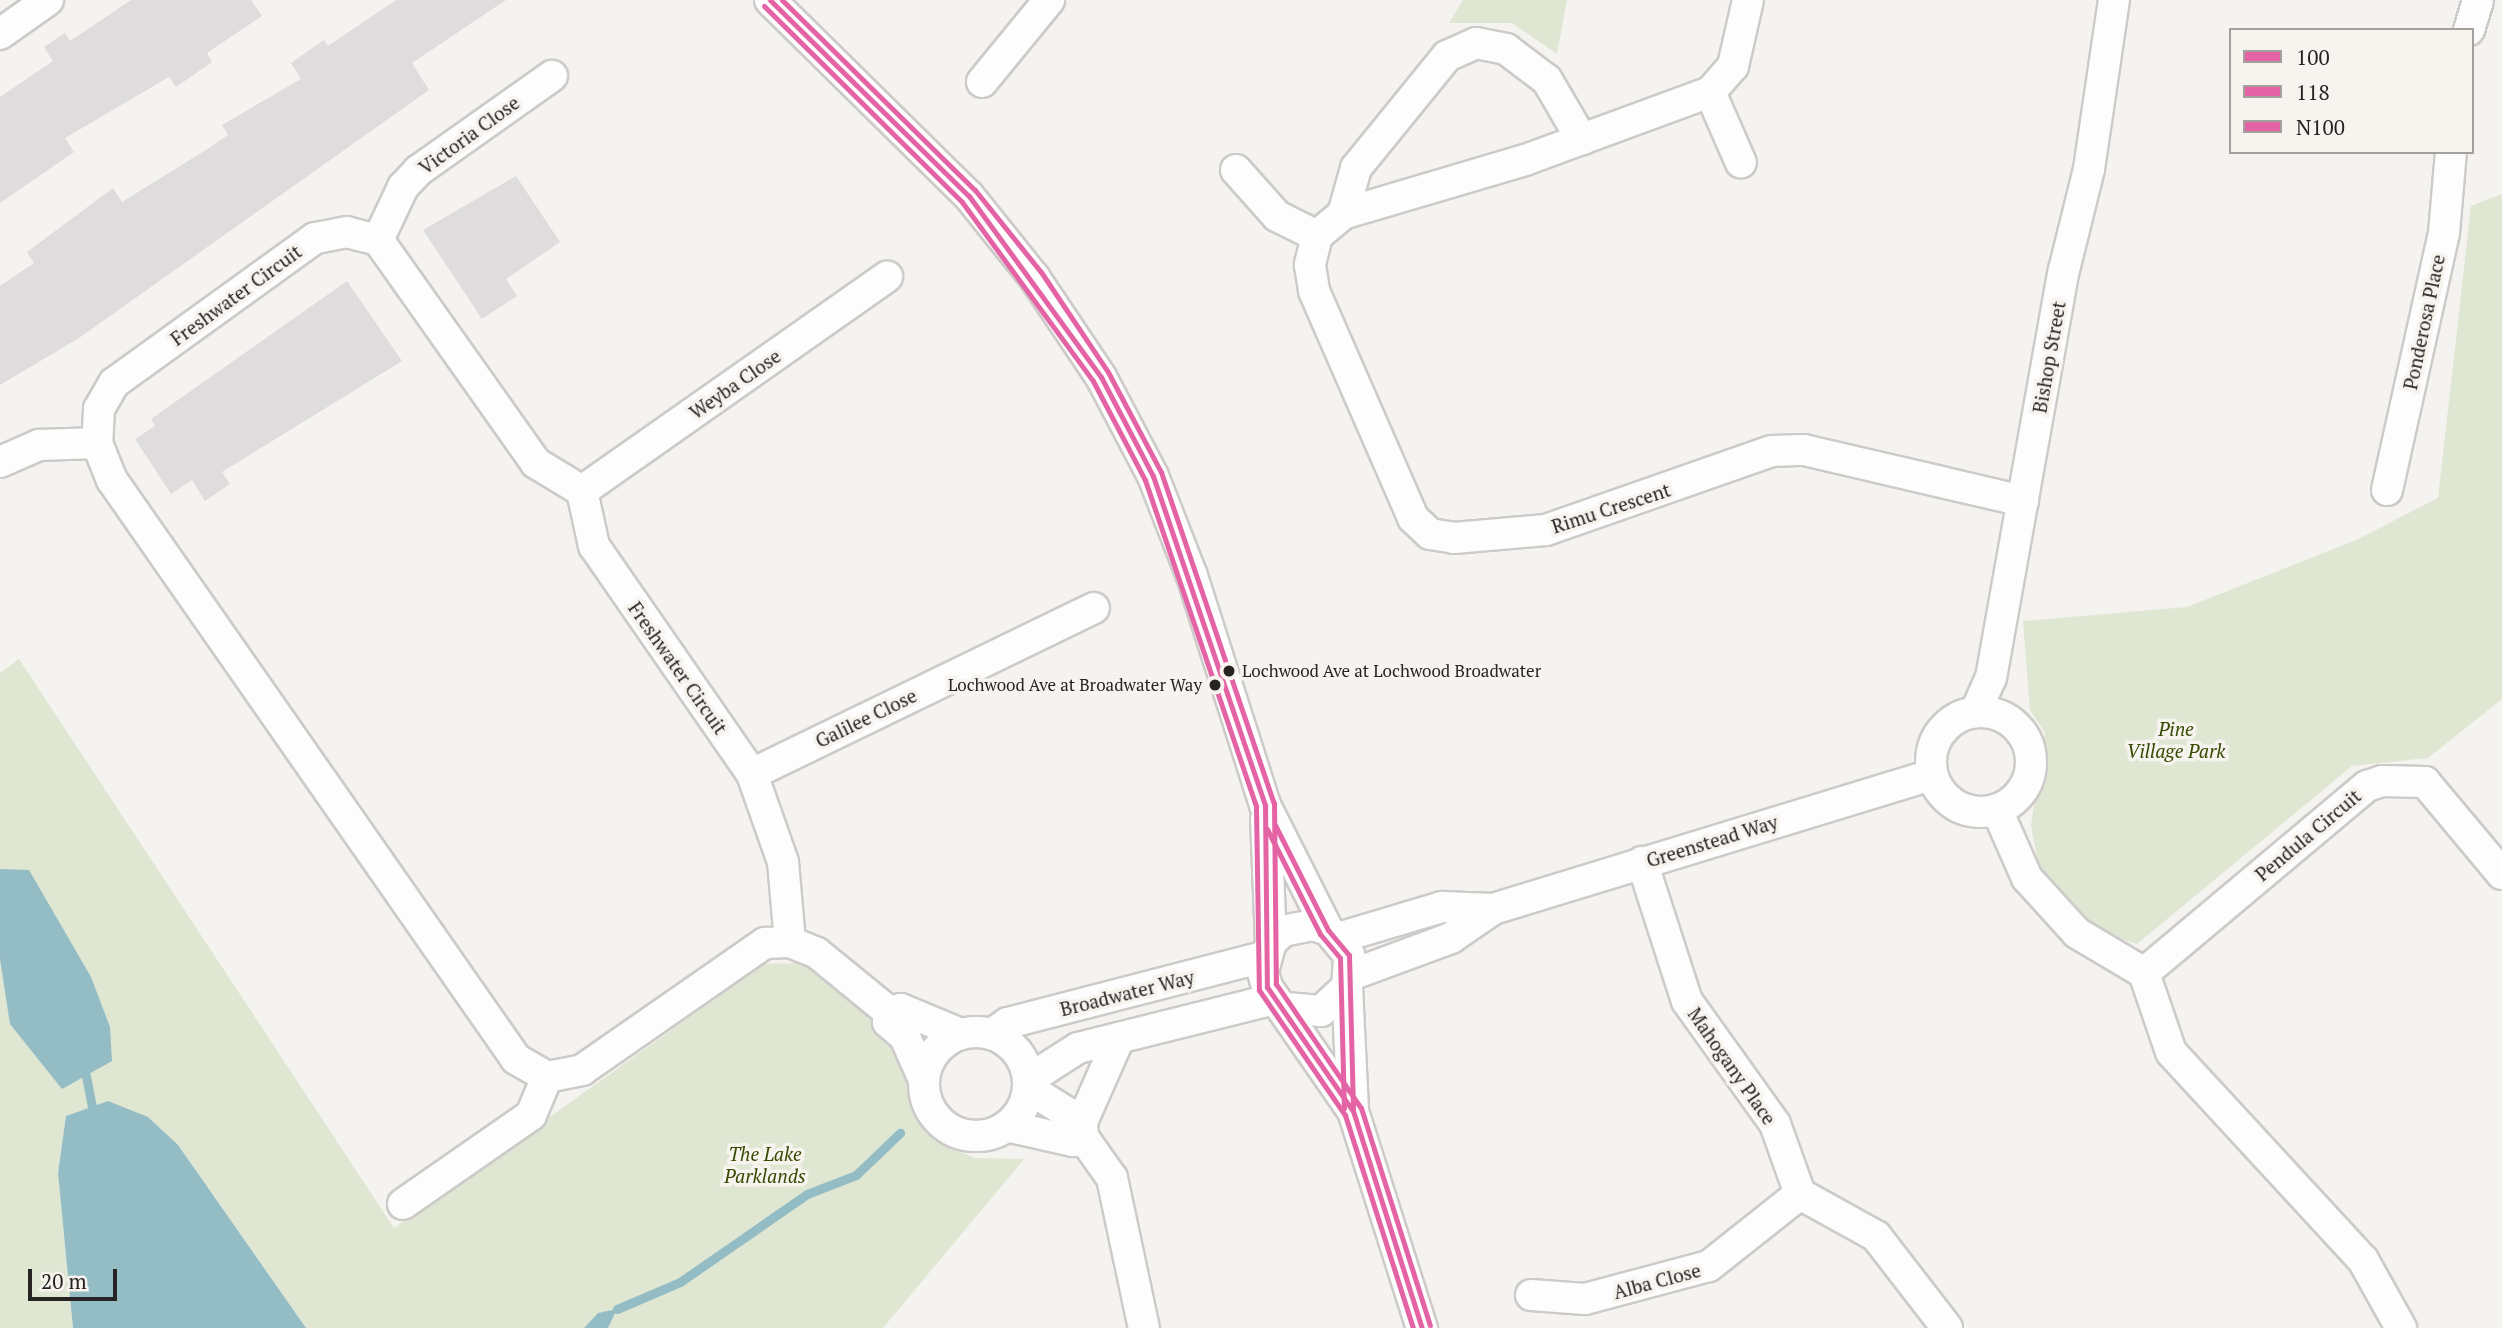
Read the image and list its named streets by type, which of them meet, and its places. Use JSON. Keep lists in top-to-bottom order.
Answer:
{
  "streets": {
    "street": [
      "Victoria Close",
      "Freshwater Circuit",
      "Ponderosa Place",
      "Bishop Street",
      "Weyba Close",
      "Rimu Crescent",
      "Galilee Close",
      "Pendula Circuit",
      "Greenstead Way",
      "Broadwater Way",
      "Mahogany Place",
      "Alba Close"
    ]
  },
  "crossings": [
    ["Victoria Close", "Freshwater Circuit"],
    ["Freshwater Circuit", "Weyba Close"],
    ["Freshwater Circuit", "Galilee Close"],
    ["Bishop Street", "Rimu Crescent"],
    ["Bishop Street", "Greenstead Way"],
    ["Greenstead Way", "Broadwater Way"],
    ["Greenstead Way", "Mahogany Place"],
    ["Mahogany Place", "Alba Close"]
  ],
  "parks": ["Pine Village Park", "The Lake Parklands"],
  "places": ["Lochwood Ave at Lochwood Broadwater", "Lochwood Ave at Broadwater Way"],
  "lines": ["transit line 100", "transit line N100", "transit line 118"],
  "legend": ["100", "118", "N100"],
  "scale_bar": "20 m"
}
